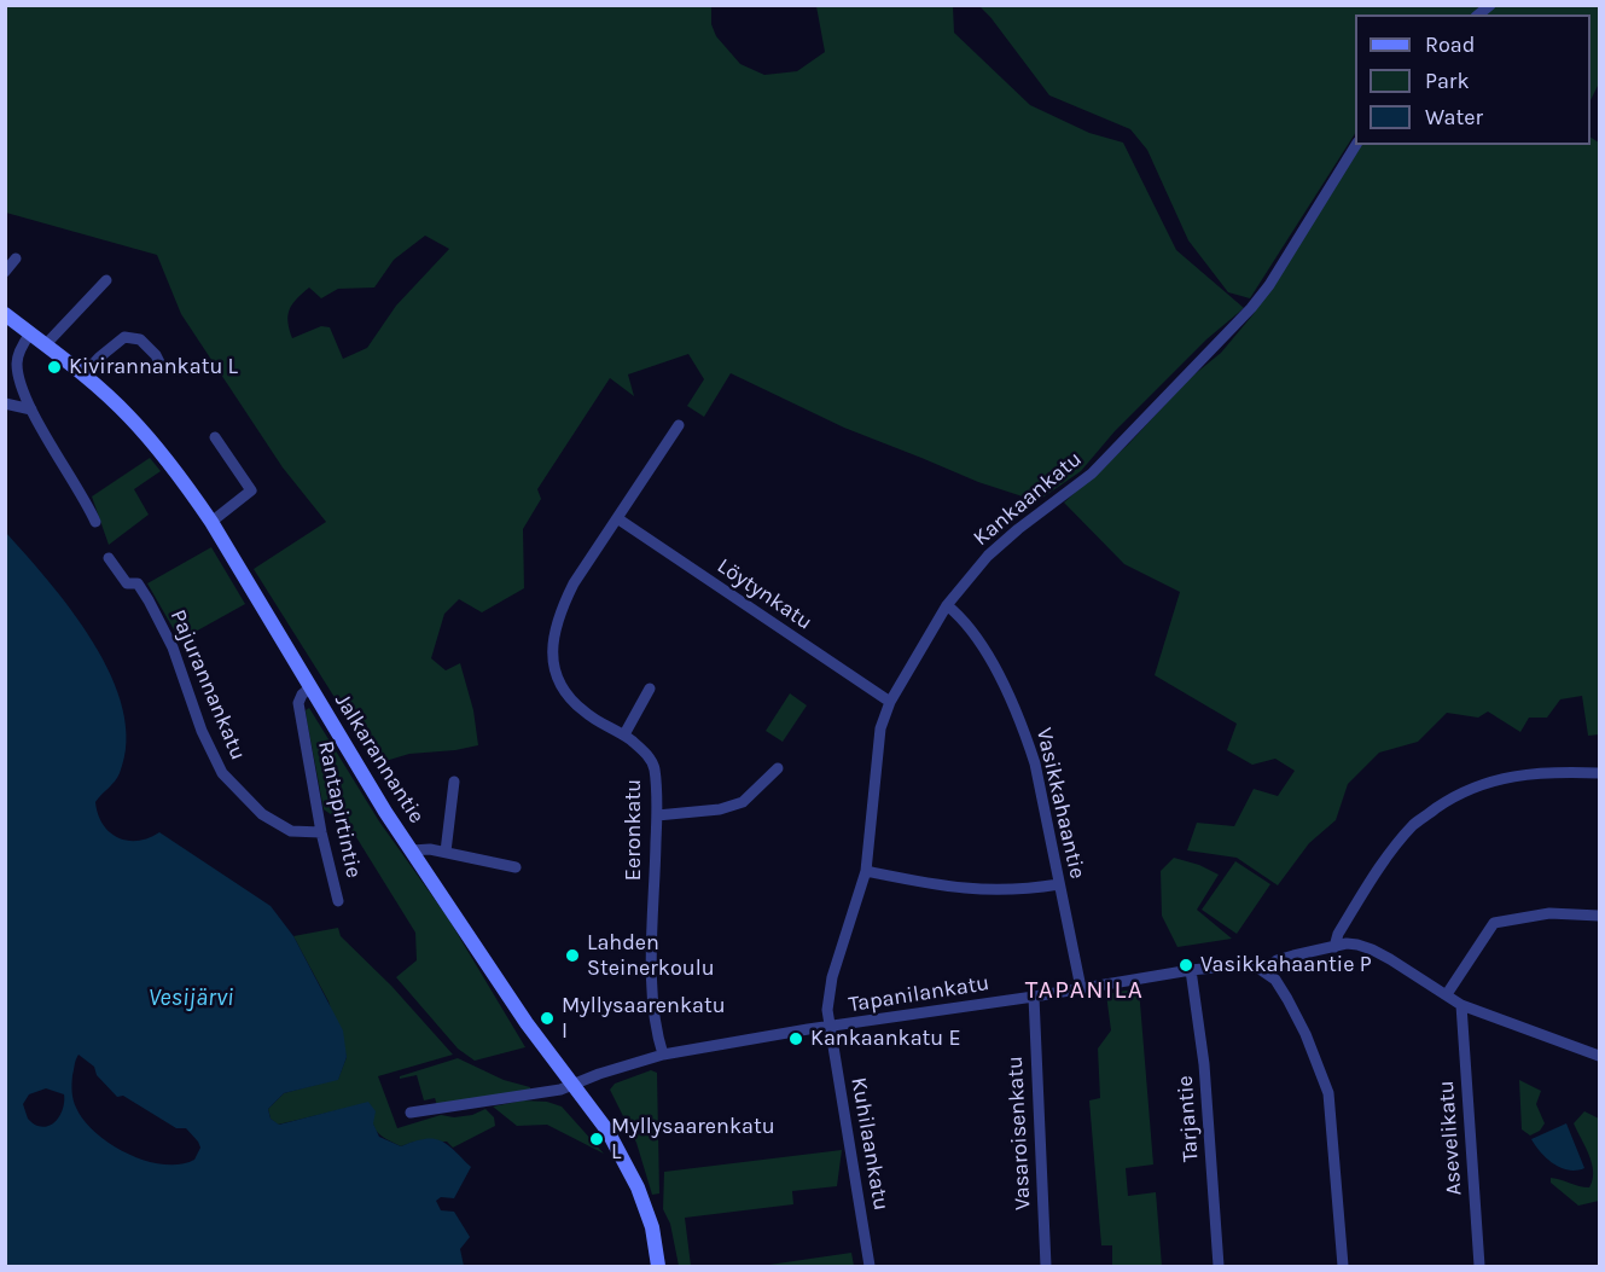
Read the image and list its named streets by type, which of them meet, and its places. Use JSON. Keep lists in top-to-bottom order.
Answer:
{
  "streets": {
    "main road": ["Jalkarannantie"],
    "street": [
      "Kankaankatu",
      "Löytynkatu",
      "Pajurannankatu",
      "Vasikkahaantie",
      "Rantapirtintie",
      "Eeronkatu",
      "Tapanilankatu",
      "Tarjantie",
      "Vasaroisenkatu",
      "Asevelikatu",
      "Kuhilaankatu"
    ]
  },
  "crossings": [
    ["Kankaankatu", "Löytynkatu"],
    ["Kankaankatu", "Vasikkahaantie"],
    ["Kankaankatu", "Tapanilankatu"],
    ["Kankaankatu", "Kuhilaankatu"],
    ["Löytynkatu", "Eeronkatu"],
    ["Pajurannankatu", "Rantapirtintie"],
    ["Jalkarannantie", "Rantapirtintie"],
    ["Jalkarannantie", "Tapanilankatu"],
    ["Vasikkahaantie", "Tapanilankatu"],
    ["Eeronkatu", "Tapanilankatu"],
    ["Tapanilankatu", "Tarjantie"],
    ["Tapanilankatu", "Vasaroisenkatu"],
    ["Tapanilankatu", "Kuhilaankatu"]
  ],
  "districts": ["TAPANILA"],
  "water": ["Vesijärvi"],
  "places": [
    "Kivirannankatu L",
    "Lahden Steinerkoulu",
    "Vasikkahaantie P",
    "Myllysaarenkatu I",
    "Kankaankatu E",
    "Myllysaarenkatu L"
  ],
  "legend": ["Road", "Park", "Water"]
}
